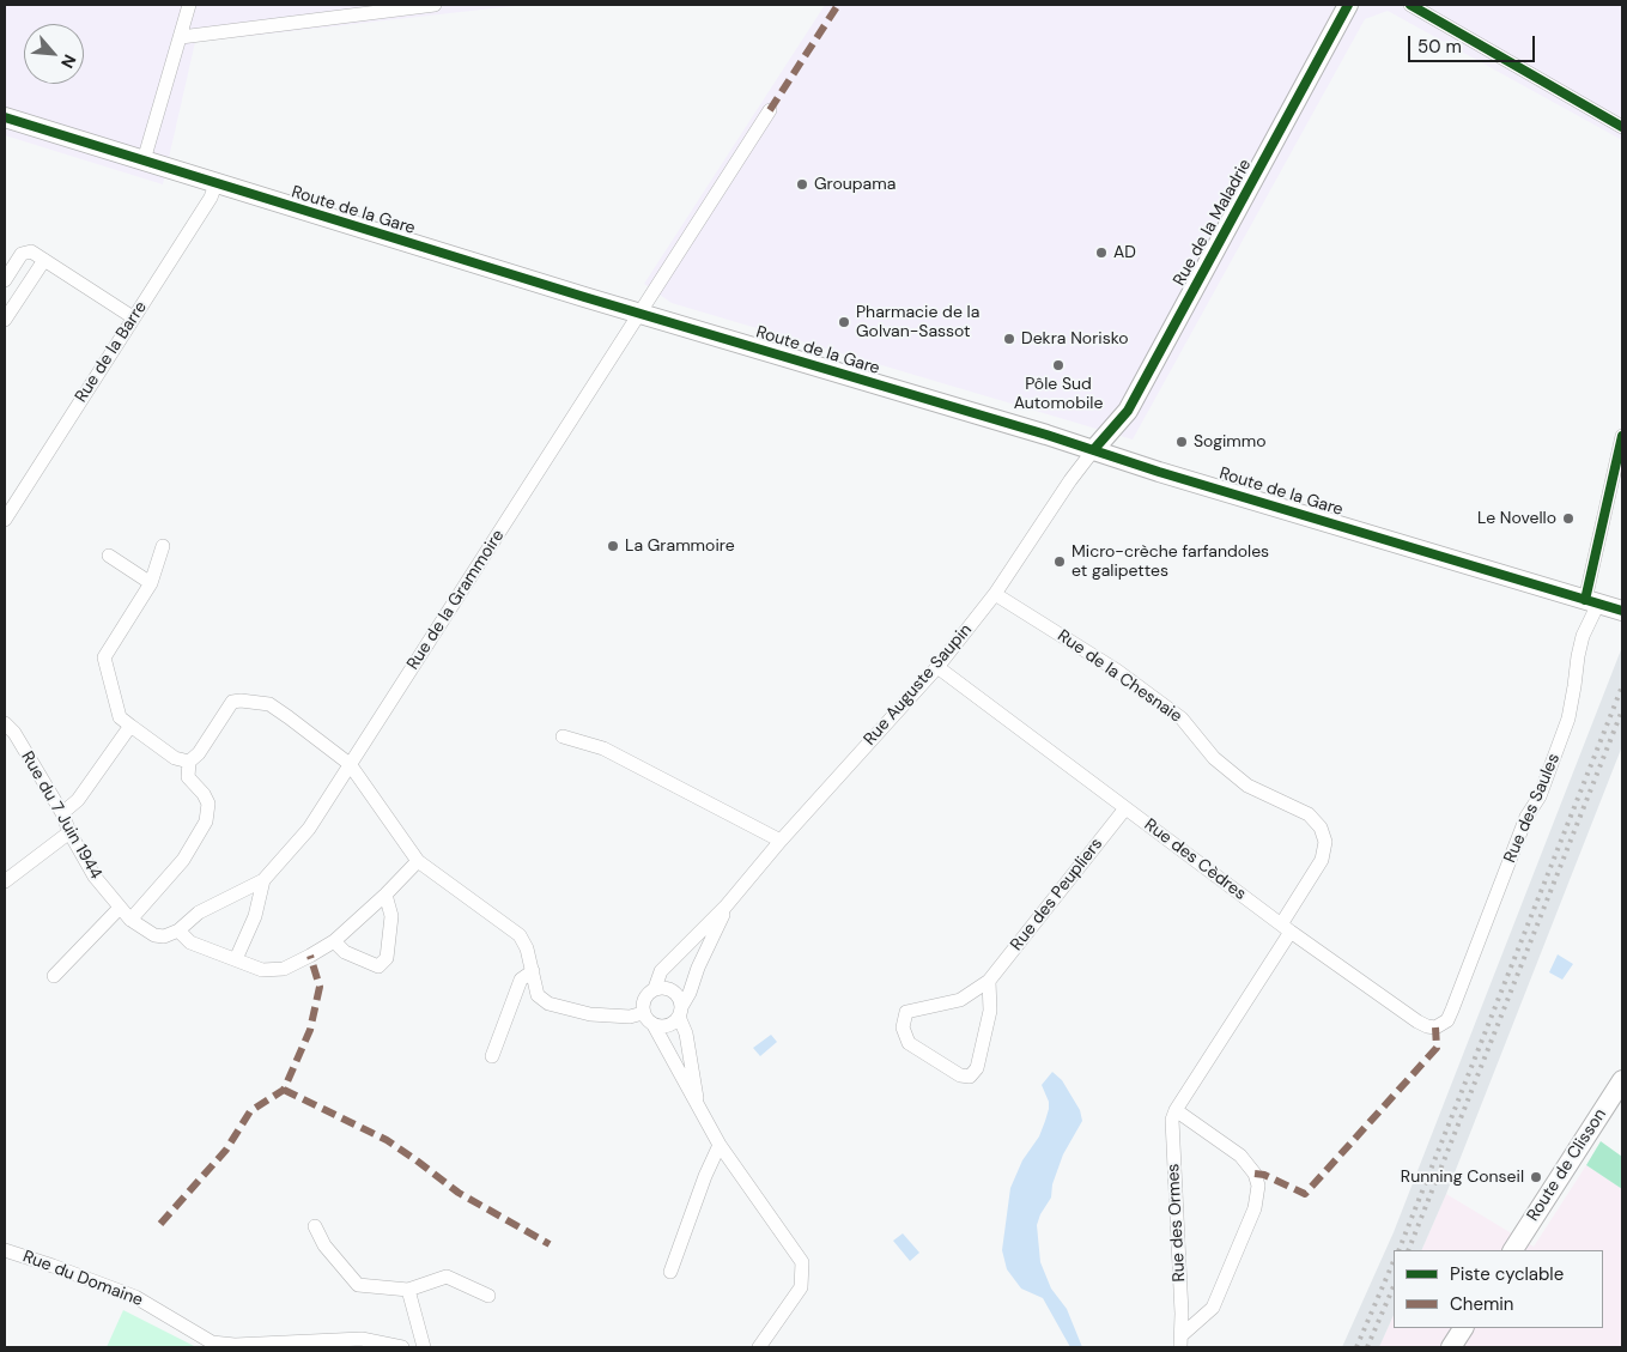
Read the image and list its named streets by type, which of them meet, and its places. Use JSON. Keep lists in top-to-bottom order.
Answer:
{
  "streets": {
    "main road": ["Route de la Gare", "Rue de la Maladrie", "Route de Clisson"],
    "street": [
      "Rue de la Barre",
      "Rue de la Grammoire",
      "Rue de la Chesnaie",
      "Rue Auguste Saupin",
      "Rue des Saules",
      "Rue du 7 Juin 1944",
      "Rue des Cèdres",
      "Rue des Peupliers",
      "Rue des Ormes",
      "Rue du Domaine"
    ]
  },
  "crossings": [
    ["Route de la Gare", "Rue de la Maladrie"],
    ["Route de la Gare", "Rue de la Barre"],
    ["Route de la Gare", "Rue de la Grammoire"],
    ["Route de la Gare", "Rue Auguste Saupin"],
    ["Route de la Gare", "Rue des Saules"],
    ["Rue de la Maladrie", "Rue Auguste Saupin"],
    ["Rue de la Grammoire", "Rue du 7 Juin 1944"],
    ["Rue de la Chesnaie", "Rue Auguste Saupin"],
    ["Rue de la Chesnaie", "Rue des Cèdres"],
    ["Rue de la Chesnaie", "Rue des Ormes"],
    ["Rue Auguste Saupin", "Rue des Cèdres"],
    ["Rue des Saules", "Rue des Cèdres"],
    ["Rue des Cèdres", "Rue des Peupliers"],
    ["Rue des Cèdres", "Rue des Ormes"]
  ],
  "places": [
    "Groupama",
    "AD",
    "Pharmacie de la Golvan-Sassot",
    "Dekra Norisko",
    "Pôle Sud Automobile",
    "Sogimmo",
    "Le Novello",
    "La Grammoire",
    "Micro-crèche farfandoles et galipettes",
    "Running Conseil"
  ],
  "legend": ["Piste cyclable", "Chemin"],
  "scale_bar": "50 m",
  "north": "bottom right"
}
